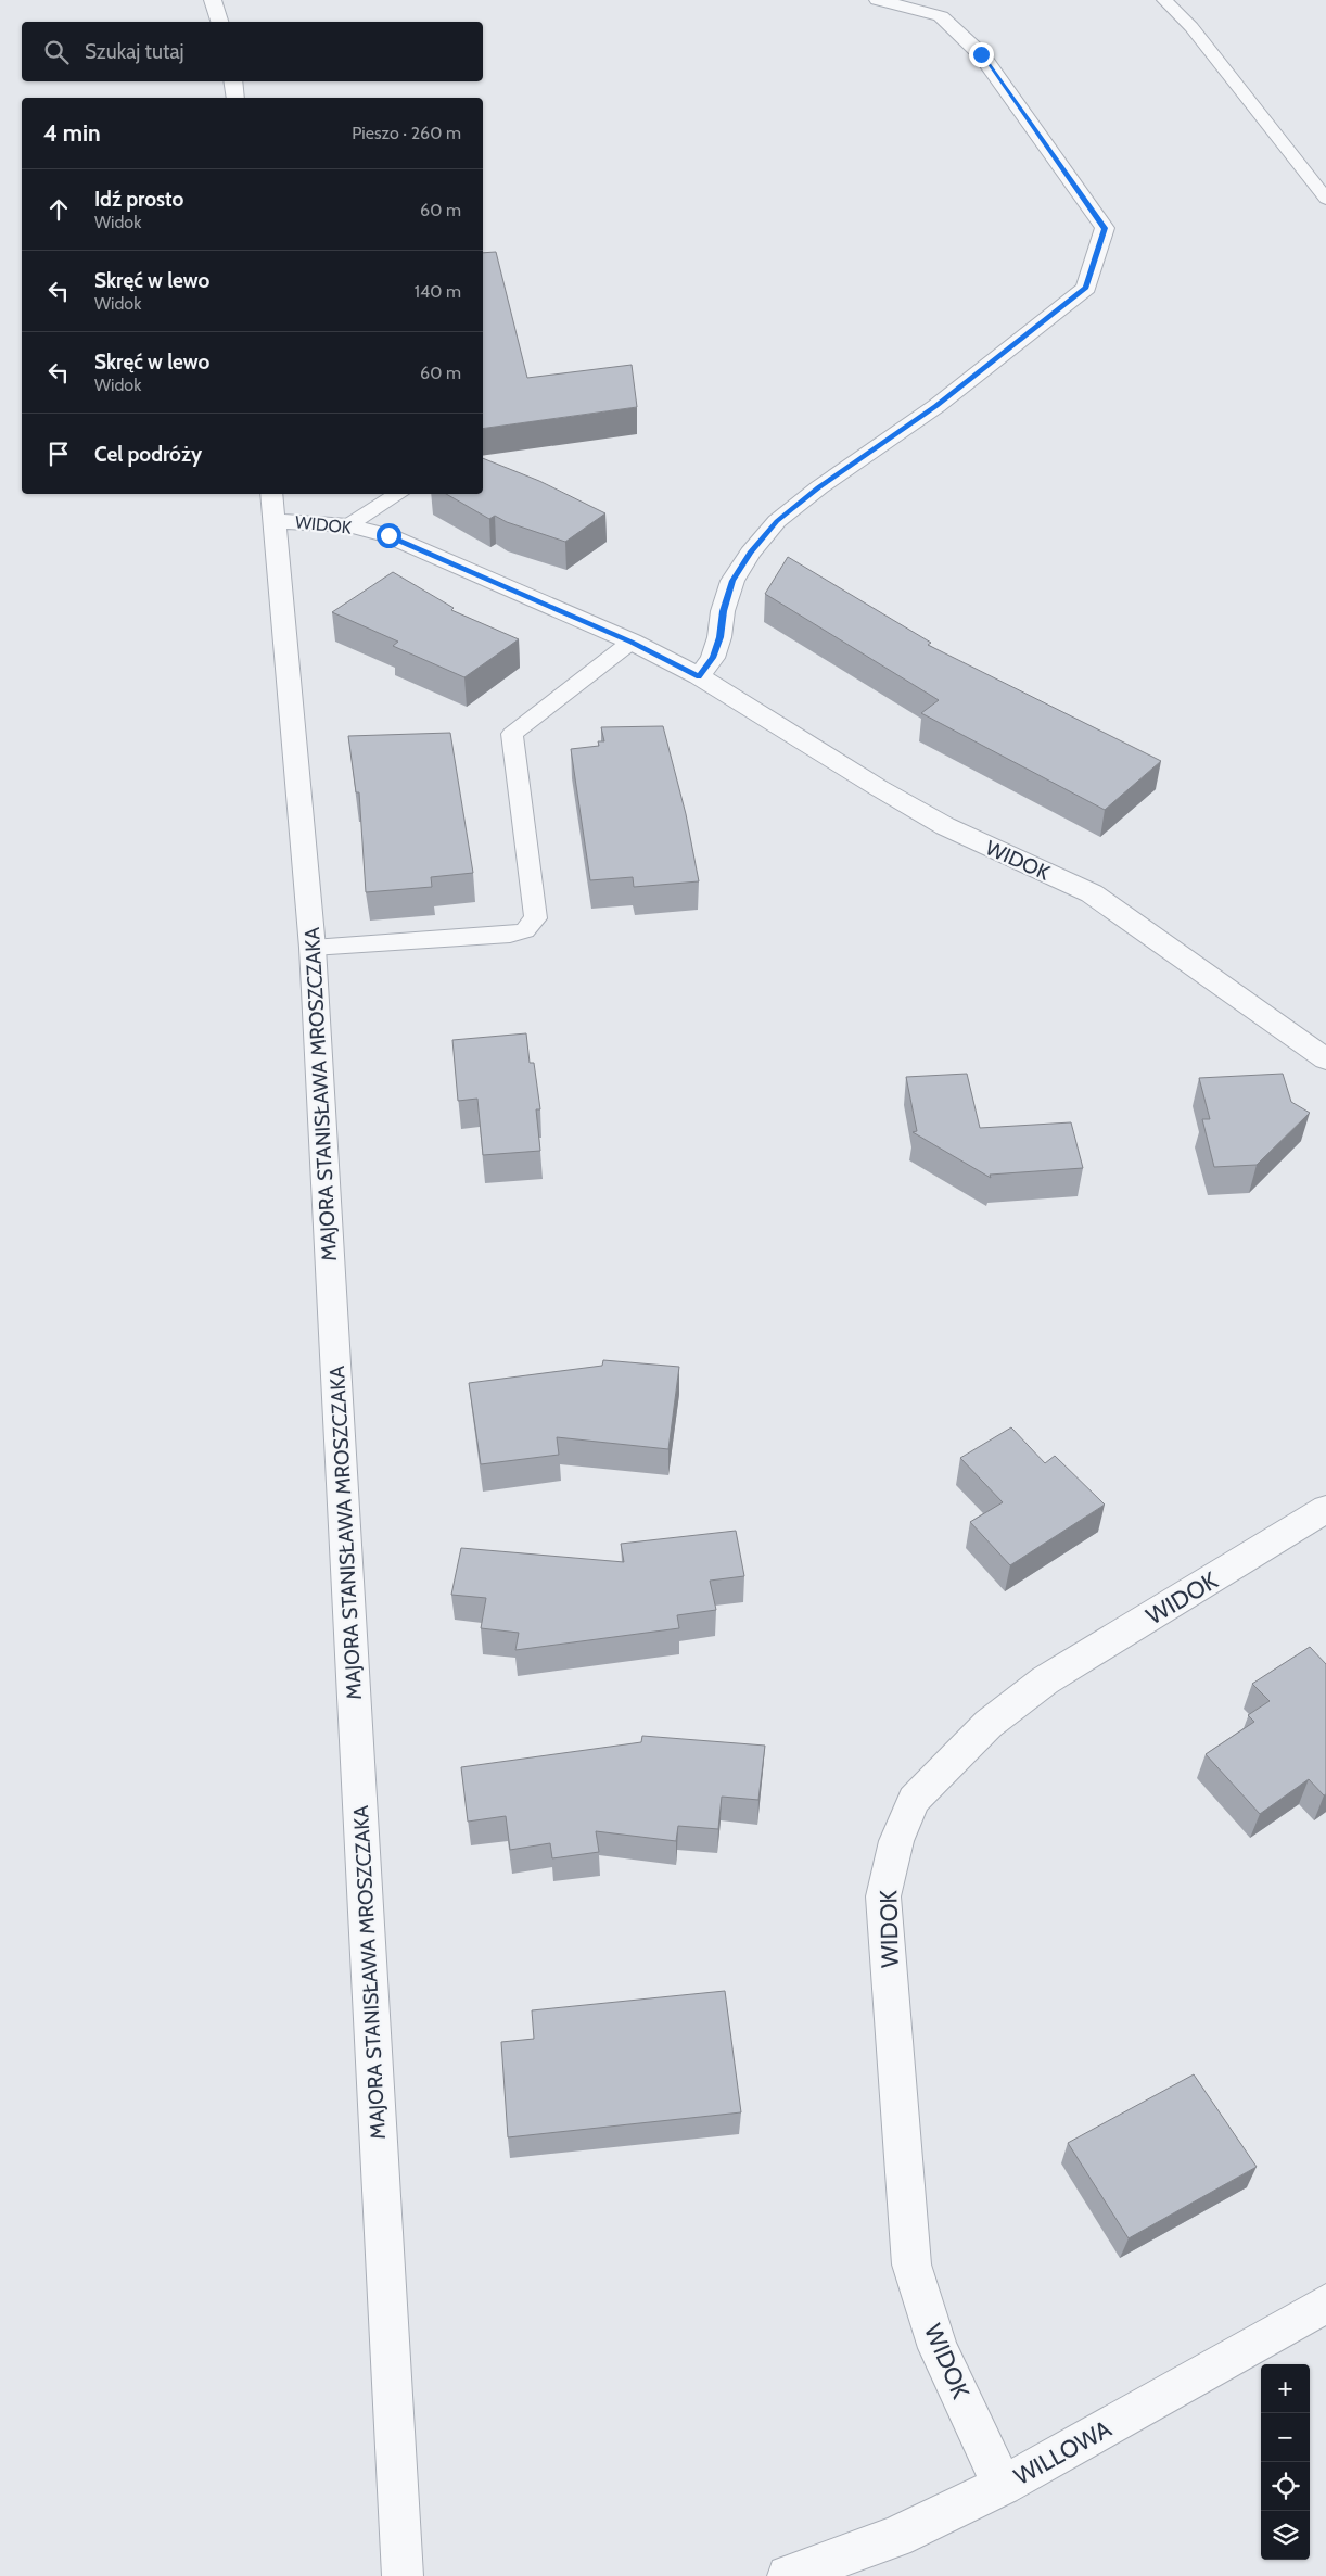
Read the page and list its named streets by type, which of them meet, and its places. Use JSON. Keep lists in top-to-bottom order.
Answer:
{
  "streets": {
    "street": ["WIDOK", "MAJORA STANISŁAWA MROSZCZAKA", "WILLOWA"]
  },
  "crossings": [
    ["WIDOK", "MAJORA STANISŁAWA MROSZCZAKA"],
    ["WIDOK", "WILLOWA"]
  ],
  "page": {
    "search": "Szukaj tutaj",
    "heading": ["4 min", "Pieszo · 260 m"],
    "list": [
      ["Idź prosto", "Widok", "60 m"],
      ["Skręć w lewo", "Widok", "140 m"],
      ["Skręć w lewo", "Widok", "60 m"],
      "Cel podróży"
    ],
    "map_buttons": ["+", "−"]
  }
}
